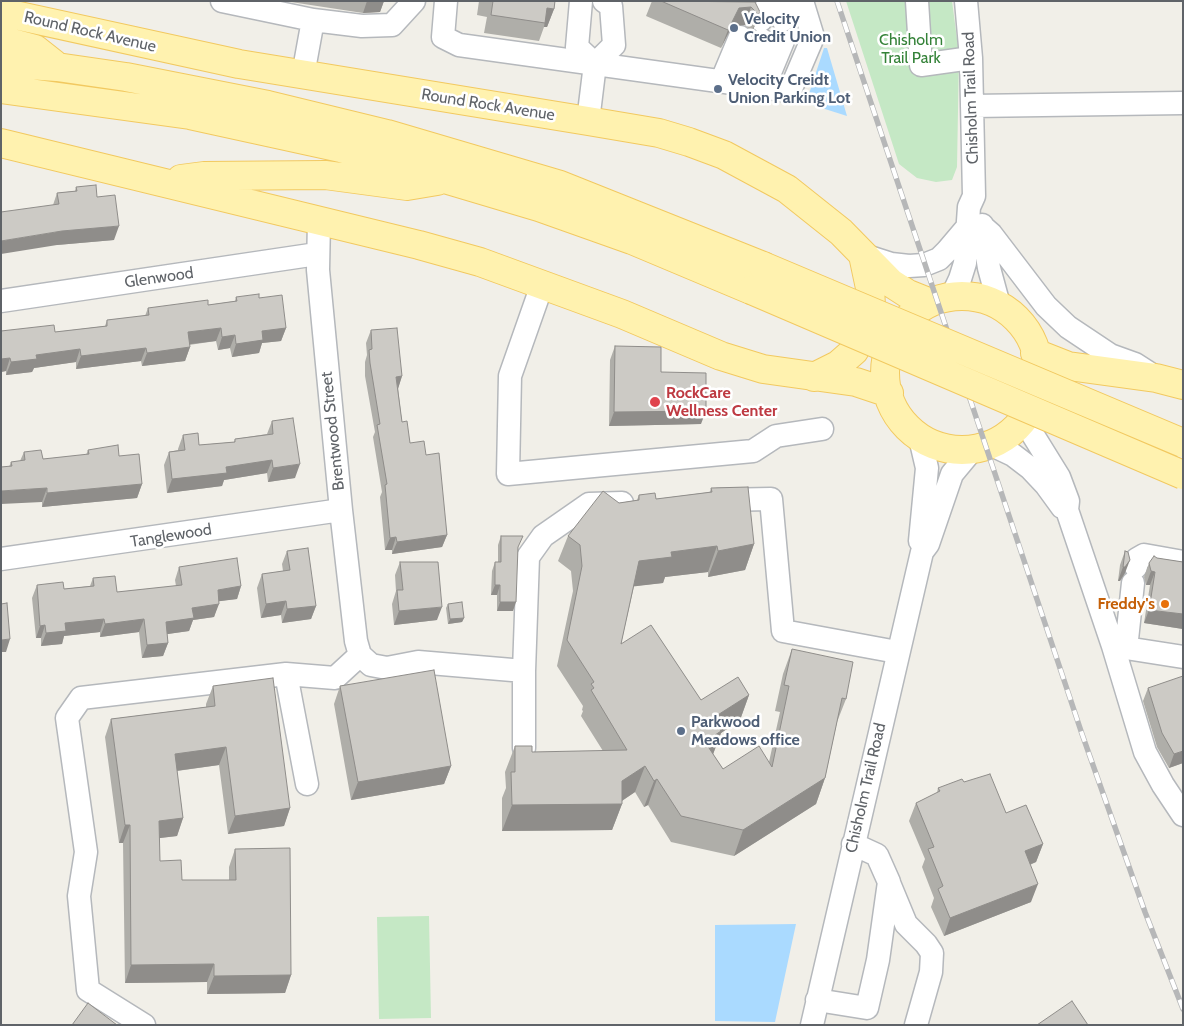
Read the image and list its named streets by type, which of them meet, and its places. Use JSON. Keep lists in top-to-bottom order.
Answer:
{
  "streets": {
    "main road": ["Round Rock Avenue"],
    "street": [
      "Chisholm Trail Road",
      "Glenwood",
      "Brentwood Street",
      "Tanglewood"
    ]
  },
  "crossings": [
    ["Round Rock Avenue", "Chisholm Trail Road"],
    ["Glenwood", "Brentwood Street"],
    ["Brentwood Street", "Tanglewood"]
  ],
  "parks": ["Chisholm Trail Park"],
  "places": [
    "Velocity Credit Union",
    "Velocity Creidt Union Parking Lot",
    "RockCare Wellness Center",
    "Freddy's",
    "Parkwood Meadows office"
  ]
}
